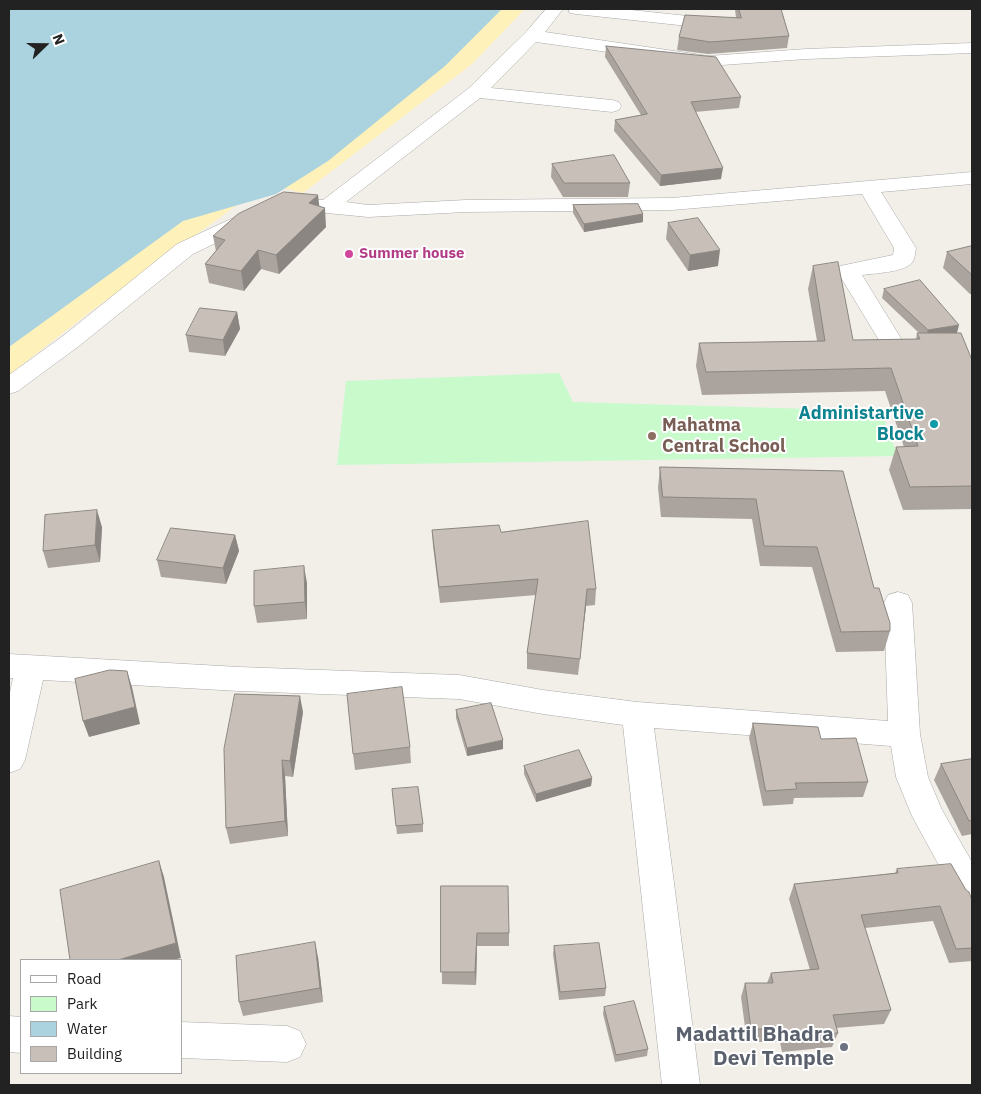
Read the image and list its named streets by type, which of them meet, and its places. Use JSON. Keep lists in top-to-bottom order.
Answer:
{
  "places": [
    "Summer house",
    "Administartive Block",
    "Mahatma Central School",
    "Madattil Bhadra Devi Temple"
  ],
  "legend": [
    "Road",
    "Park",
    "Water",
    "Building"
  ],
  "north": "right"
}
